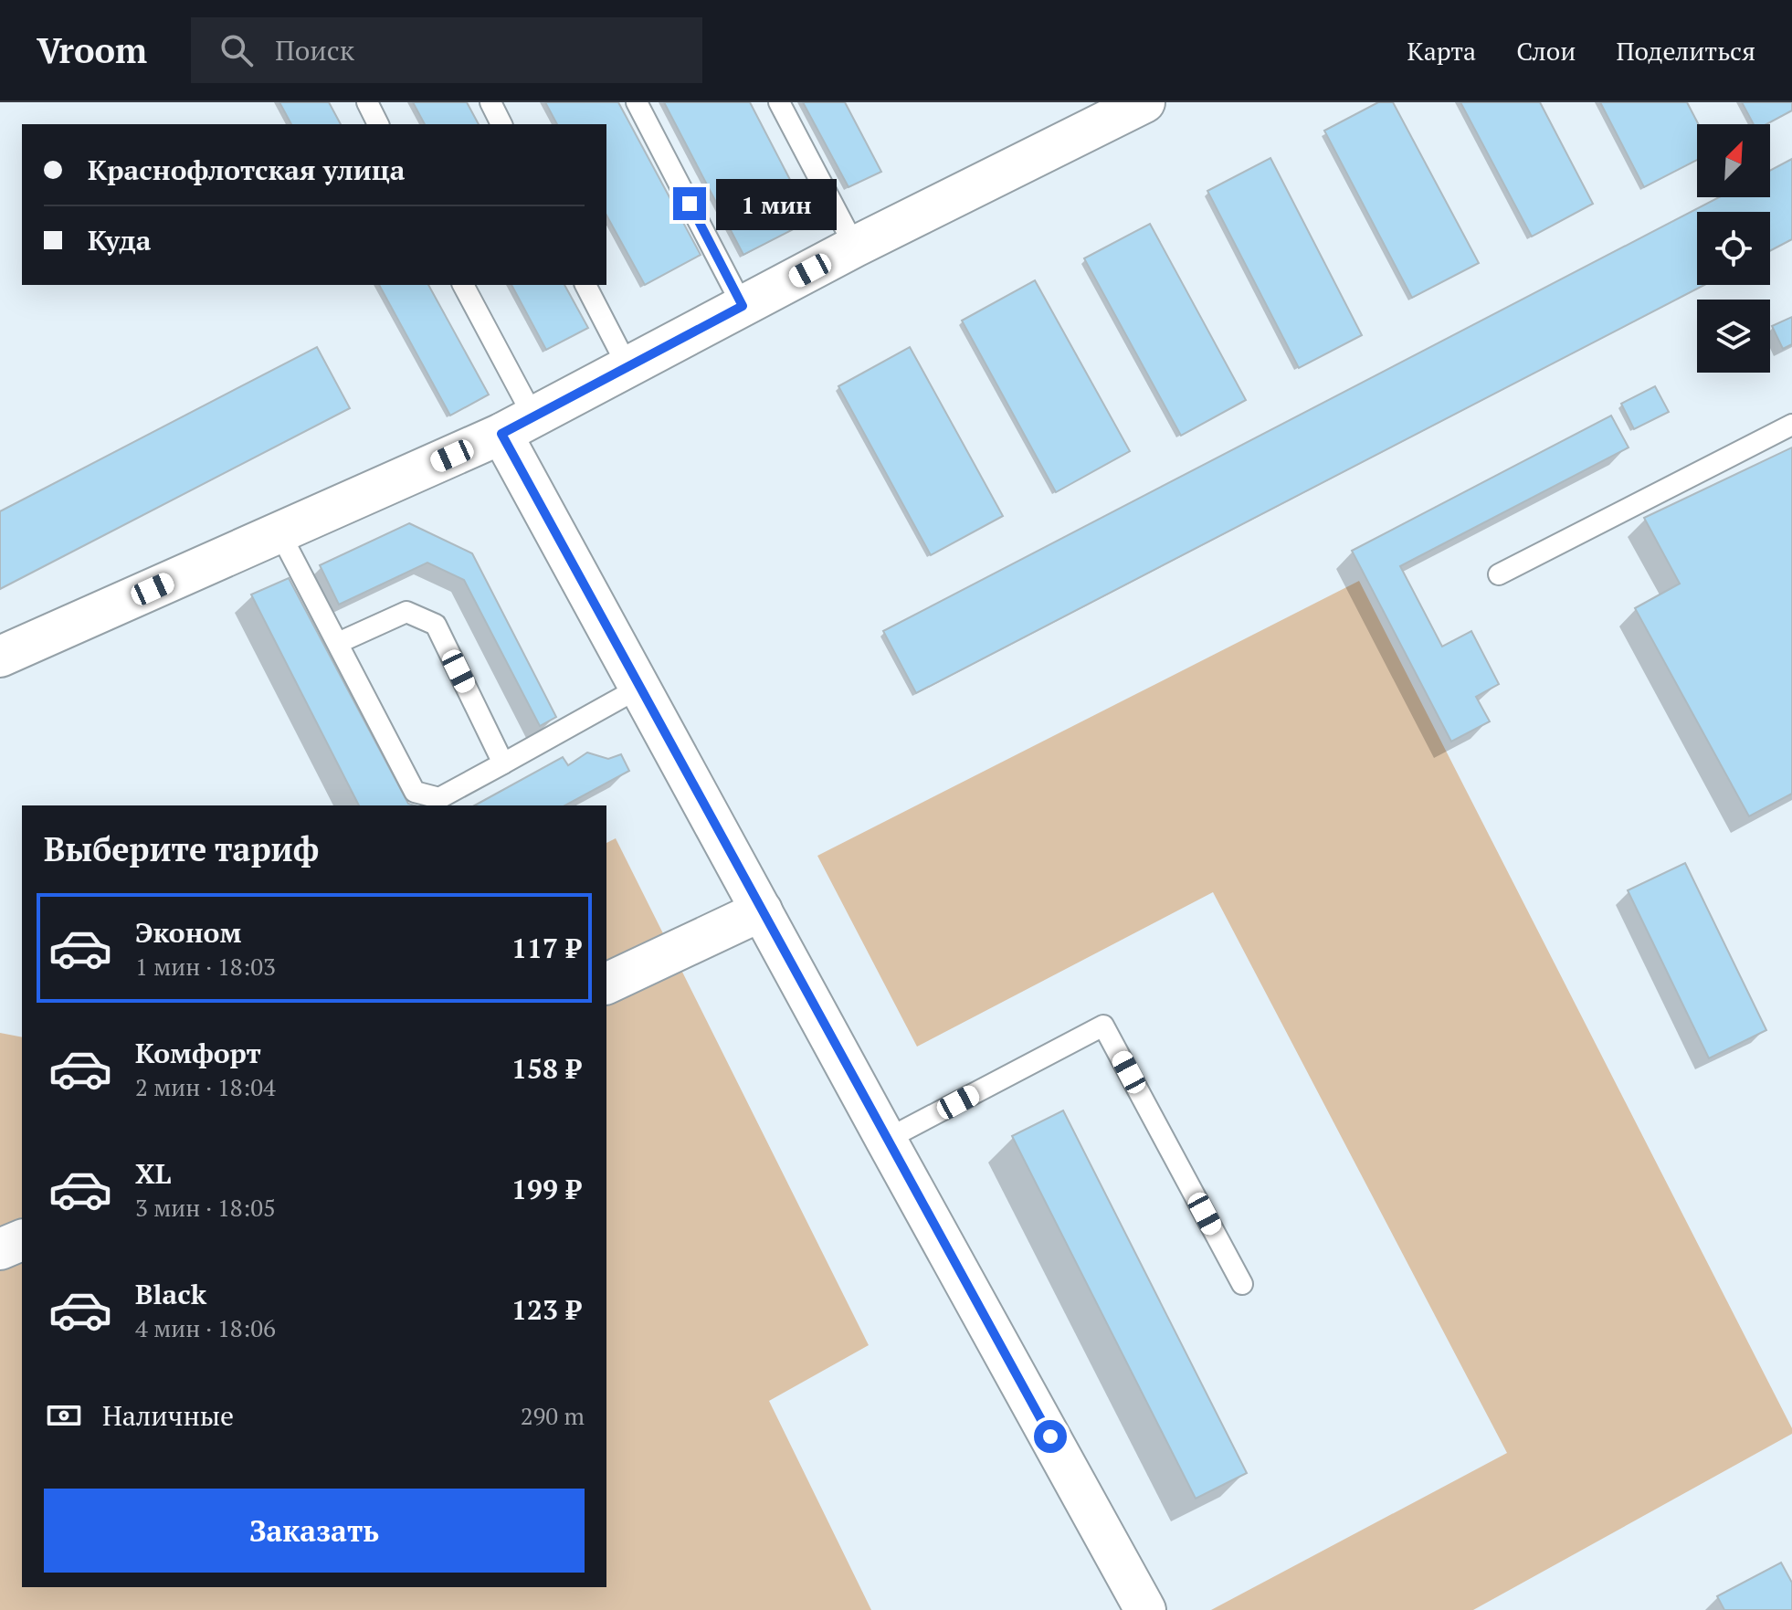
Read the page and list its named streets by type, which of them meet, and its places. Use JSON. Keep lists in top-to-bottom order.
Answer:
{
  "north": "top right",
  "page": {
    "header": "Vroom",
    "search": "Поиск",
    "nav": ["Карта", "Слои", "Поделиться"],
    "banner": ["Краснофлотская улица", "Куда"],
    "bubble": "1 мин",
    "heading": "Выберите тариф",
    "list": [
      {
        "name": "Эконом",
        "note": "1 мин · 18:03",
        "value": "117 ₽"
      },
      {
        "name": "Комфорт",
        "note": "2 мин · 18:04",
        "value": "158 ₽"
      },
      {
        "name": "XL",
        "note": "3 мин · 18:05",
        "value": "199 ₽"
      },
      {
        "name": "Black",
        "note": "4 мин · 18:06",
        "value": "123 ₽"
      }
    ],
    "pay": ["Наличные", "290 m"],
    "buttons": "Заказать"
  }
}
